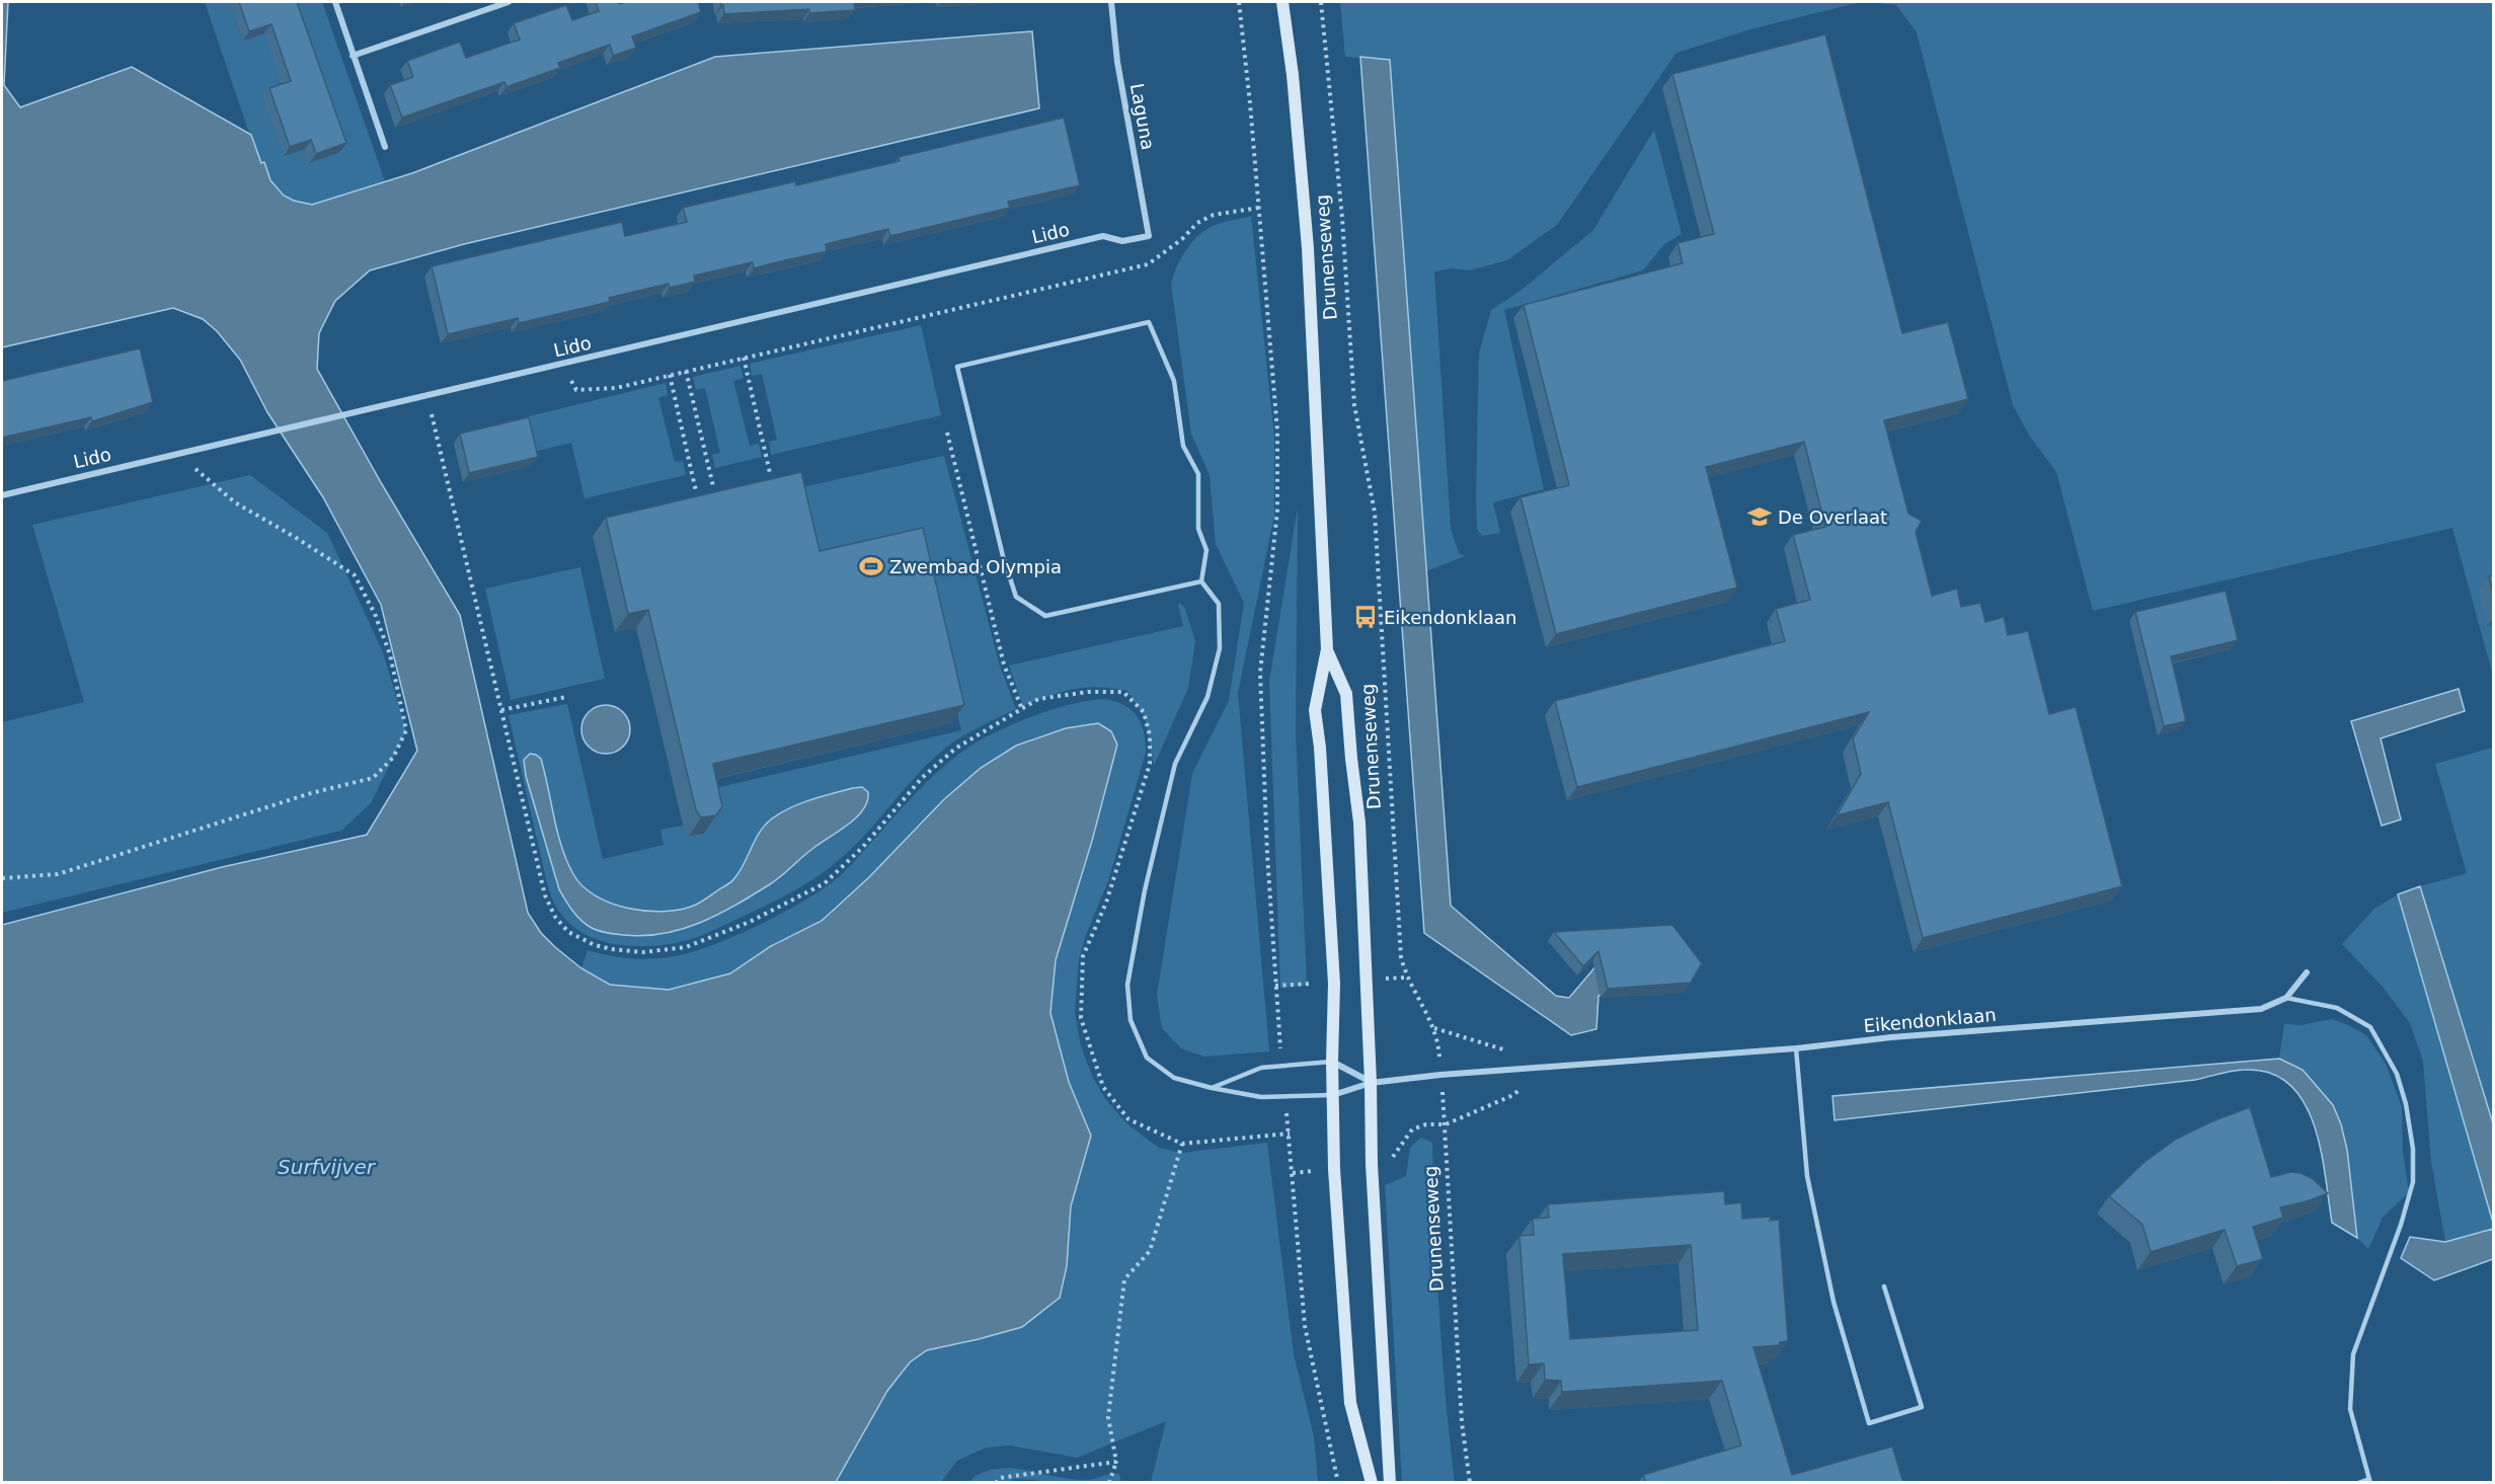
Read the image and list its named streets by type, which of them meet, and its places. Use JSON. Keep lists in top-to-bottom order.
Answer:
{
  "streets": {
    "street": [
      "Laguna",
      "Lido",
      "Drunenseweg",
      "Eikendonklaan"
    ]
  },
  "crossings": [
    ["Laguna", "Lido"],
    ["Drunenseweg", "Eikendonklaan"]
  ],
  "water": ["Surfvijver"],
  "places": {
    "school or university": ["De Overlaat"],
    "sports": ["Zwembad Olympia"],
    "bus stop": ["Eikendonklaan"]
  }
}
